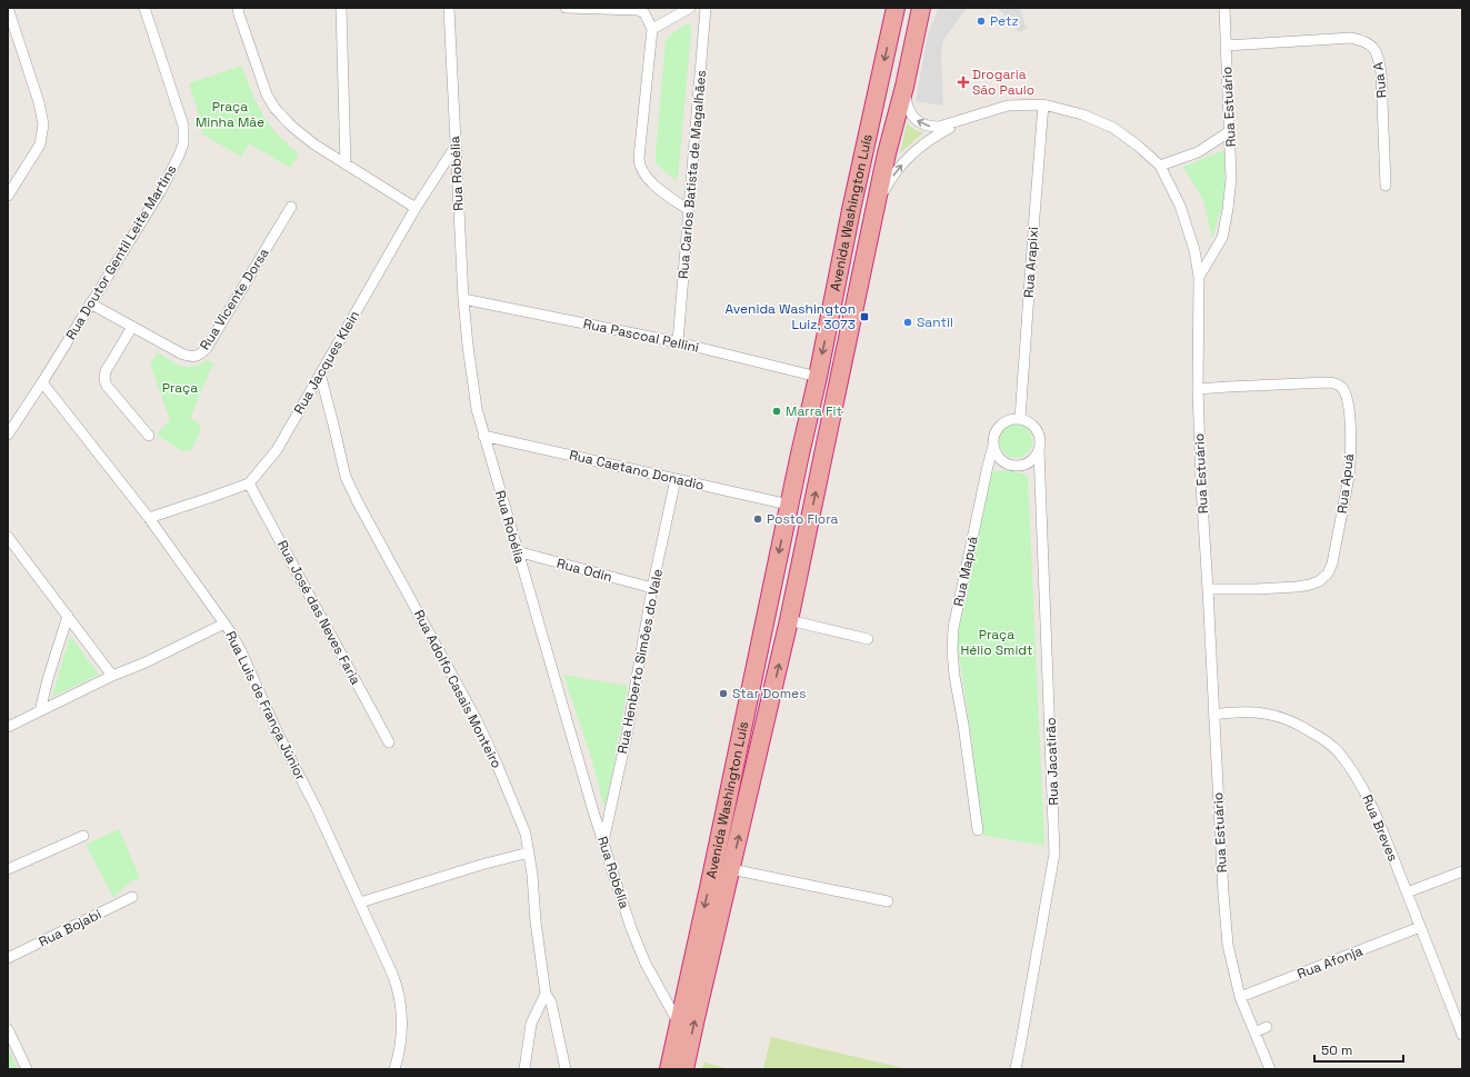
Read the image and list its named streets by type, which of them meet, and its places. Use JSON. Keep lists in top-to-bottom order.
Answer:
{
  "streets": {
    "highway": ["Avenida Washington Luís"],
    "street": [
      "Rua A",
      "Rua Estuário",
      "Rua Robélia",
      "Rua Carlos Batista de Magalhães",
      "Rua Doutor Gentil Leite Martins",
      "Rua Arapixi",
      "Rua Vicente Dorsa",
      "Rua Pascoal Pellini",
      "Rua Jacques Klein",
      "Rua Caetano Donadio",
      "Rua Apuá",
      "Rua Odin",
      "Rua Mapuá",
      "Rua José das Neves Faria",
      "Rua Henberto Simões do Vale",
      "Rua Adolfo Casais Monteiro",
      "Rua Luis de França Júnior",
      "Rua Jacatirão",
      "Rua Breves",
      "Rua Bojabi",
      "Rua Afonja"
    ]
  },
  "crossings": [
    ["Rua A", "Rua Estuário"],
    ["Rua Estuário", "Rua Apuá"],
    ["Rua Estuário", "Rua Breves"],
    ["Rua Estuário", "Rua Afonja"],
    ["Rua Robélia", "Avenida Washington Luís"],
    ["Rua Robélia", "Rua Pascoal Pellini"],
    ["Rua Robélia", "Rua Jacques Klein"],
    ["Rua Robélia", "Rua Caetano Donadio"],
    ["Rua Robélia", "Rua Odin"],
    ["Rua Robélia", "Rua Henberto Simões do Vale"],
    ["Rua Carlos Batista de Magalhães", "Rua Pascoal Pellini"],
    ["Avenida Washington Luís", "Rua Pascoal Pellini"],
    ["Avenida Washington Luís", "Rua Caetano Donadio"],
    ["Rua Doutor Gentil Leite Martins", "Rua Vicente Dorsa"],
    ["Rua Doutor Gentil Leite Martins", "Rua Luis de França Júnior"],
    ["Rua Arapixi", "Rua Mapuá"],
    ["Rua Arapixi", "Rua Jacatirão"],
    ["Rua Jacques Klein", "Rua José das Neves Faria"],
    ["Rua Jacques Klein", "Rua Adolfo Casais Monteiro"],
    ["Rua Jacques Klein", "Rua Luis de França Júnior"],
    ["Rua Caetano Donadio", "Rua Henberto Simões do Vale"],
    ["Rua Odin", "Rua Henberto Simões do Vale"],
    ["Rua Mapuá", "Rua Jacatirão"],
    ["Rua Breves", "Rua Afonja"]
  ],
  "parks": ["Praça Minha Mãe", "Praça", "Praça Hélio Smidt"],
  "places": {
    "other": [
      "Petz",
      "Santil",
      "Marra Fit",
      "Posto Flora",
      "Star Domes"
    ],
    "health": ["Drogaria São Paulo"],
    "transit": ["Avenida Washington Luiz, 3073"]
  },
  "scale_bar": "50 m"
}
